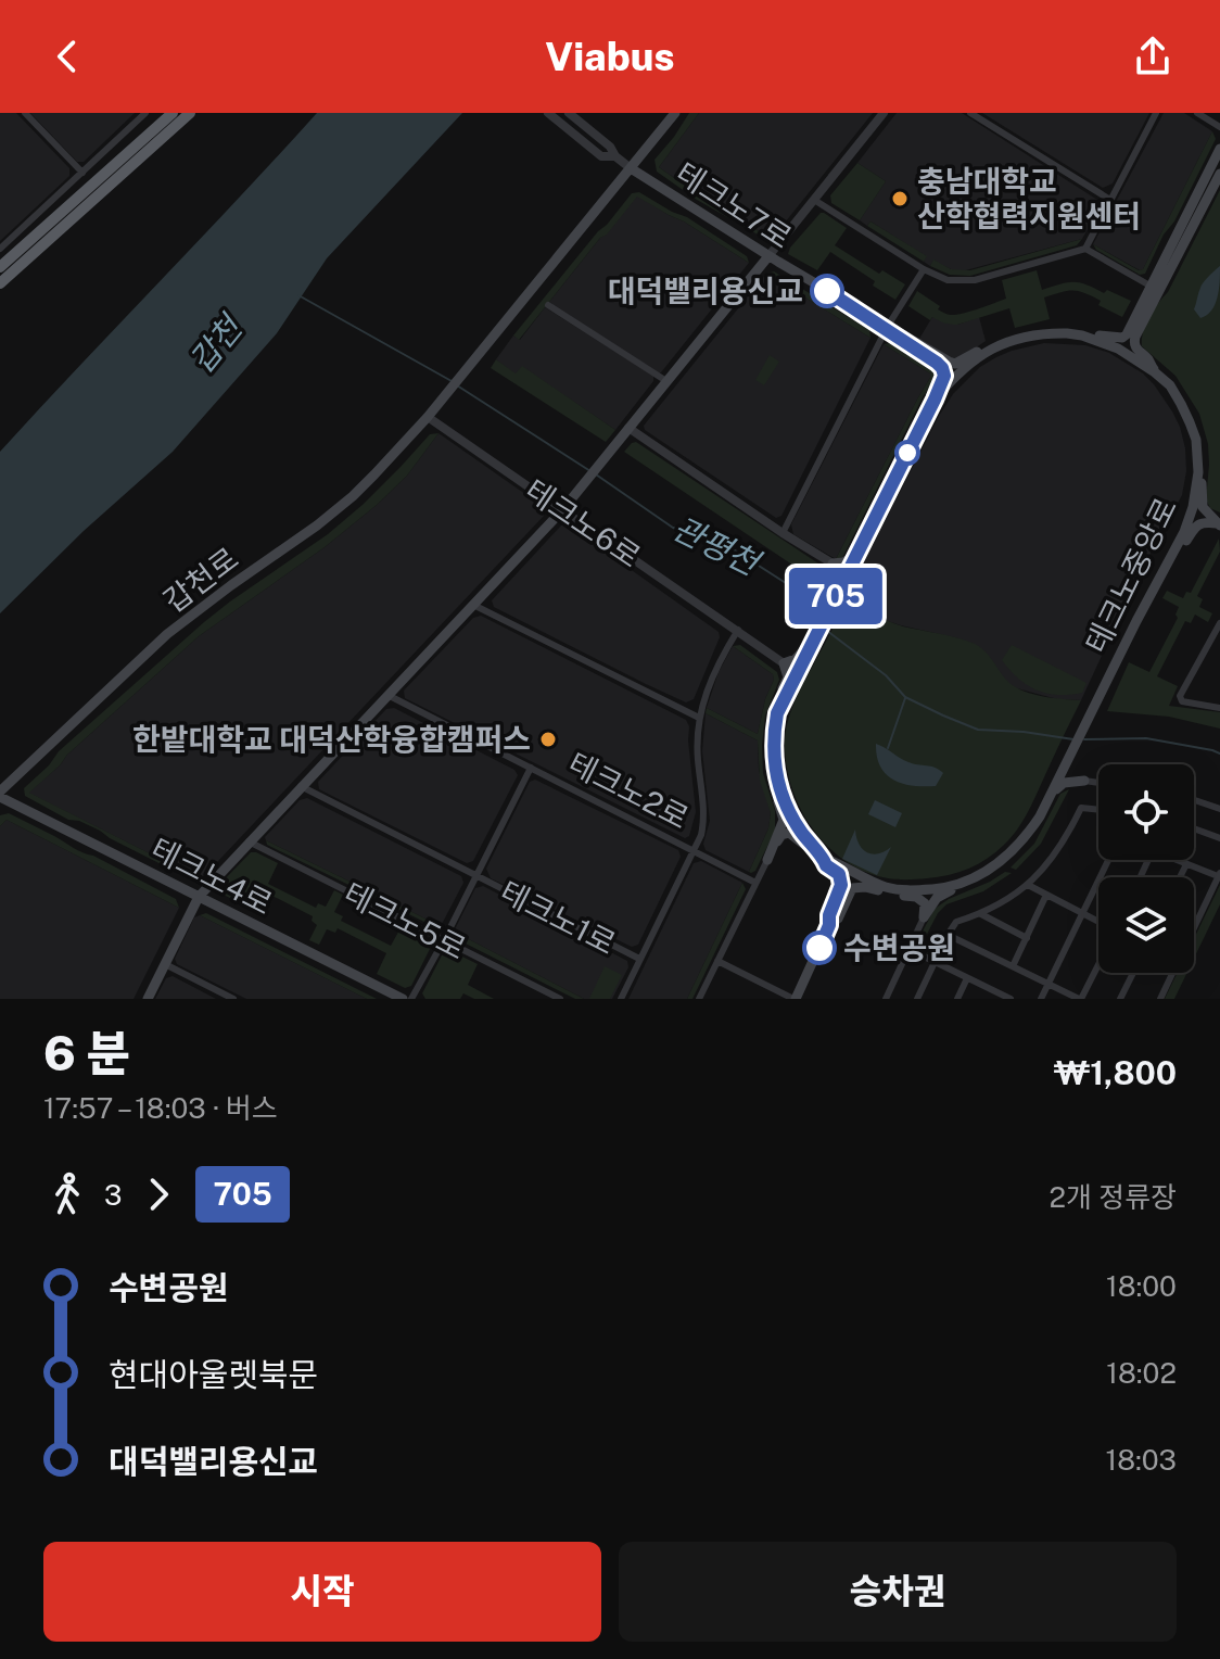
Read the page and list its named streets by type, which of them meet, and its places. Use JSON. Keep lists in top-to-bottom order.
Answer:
{
  "streets": {
    "main road": [
      "테크노7로",
      "테크노중앙로",
      "갑천로",
      "테크노4로"
    ],
    "street": [
      "테크노6로",
      "테크노2로",
      "테크노1로",
      "테크노5로"
    ]
  },
  "crossings": [
    ["테크노7로", "테크노중앙로"],
    ["테크노7로", "갑천로"],
    ["테크노6로", "갑천로"],
    ["갑천로", "테크노4로"],
    ["테크노2로", "테크노1로"],
    ["테크노1로", "테크노5로"]
  ],
  "water": ["갑천", "관평천"],
  "places": [
    "충남대학교 산학협력지원센터",
    "대덕밸리용신교",
    "한밭대학교 대덕산학융합캠퍼스",
    "수변공원"
  ],
  "lines": ["bus line 705"],
  "page": {
    "header": "Viabus",
    "on_map": "705",
    "heading": ["6 분", "17:57 – 18:03 · 버스", "₩1,800"],
    "legs": ["3", "705", "2개 정류장"],
    "list": [
      {
        "name": "수변공원",
        "value": "18:00"
      },
      {
        "name": "현대아울렛북문",
        "value": "18:02"
      },
      {
        "name": "대덕밸리용신교",
        "value": "18:03"
      }
    ],
    "buttons": ["시작", "승차권"]
  }
}
